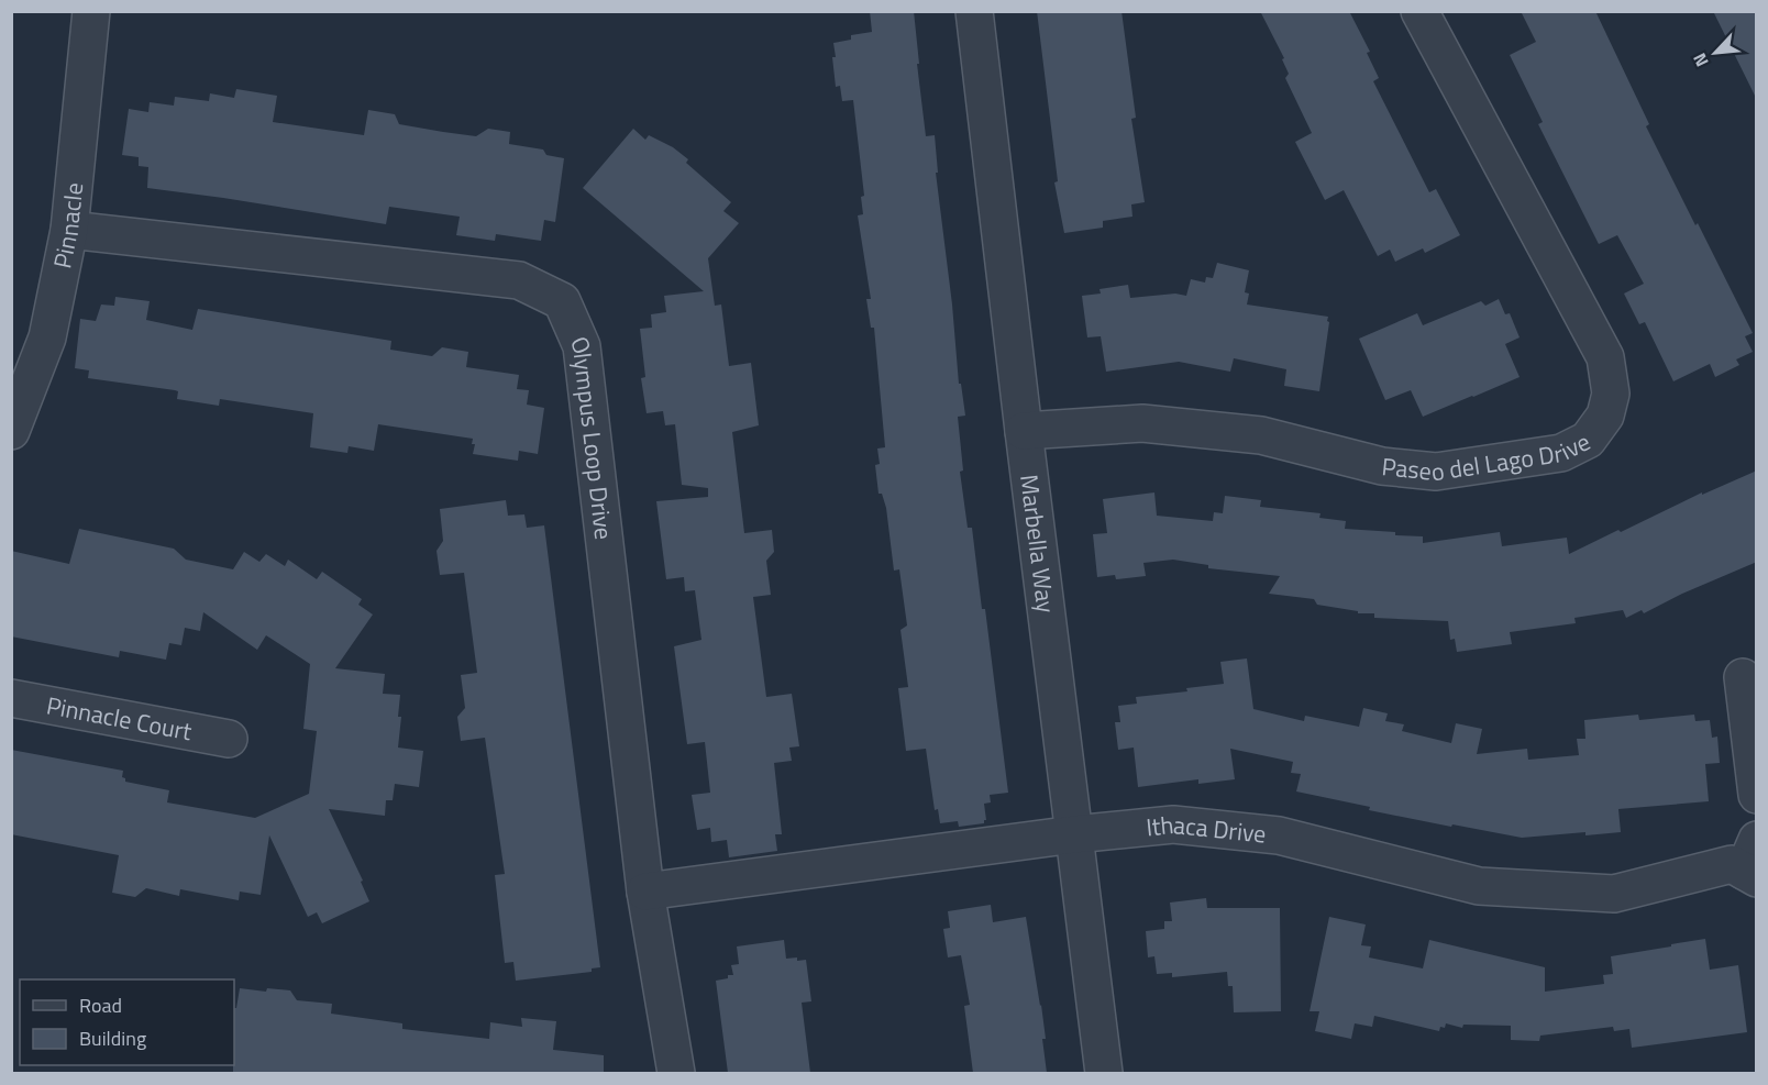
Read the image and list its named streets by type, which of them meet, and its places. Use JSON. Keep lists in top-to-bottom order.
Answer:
{
  "streets": {
    "street": [
      "Pinnacle",
      "Olympus Loop Drive",
      "Paseo del Lago Drive",
      "Marbella Way",
      "Pinnacle Court",
      "Ithaca Drive"
    ]
  },
  "crossings": [
    ["Pinnacle", "Olympus Loop Drive"],
    ["Olympus Loop Drive", "Ithaca Drive"],
    ["Paseo del Lago Drive", "Marbella Way"],
    ["Marbella Way", "Ithaca Drive"]
  ],
  "legend": ["Road", "Building"],
  "north": "bottom left"
}
